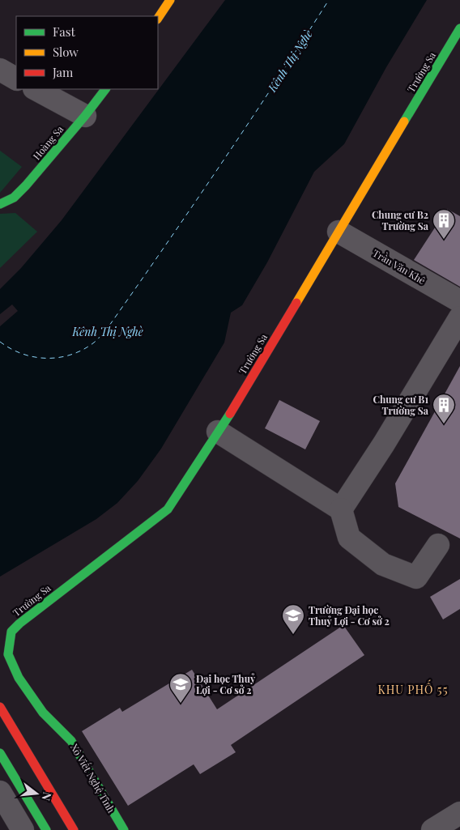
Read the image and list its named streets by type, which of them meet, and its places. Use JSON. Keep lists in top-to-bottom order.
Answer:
{
  "streets": {
    "street": [
      "Trường Sa",
      "Hoàng Sa",
      "Trần Văn Khê",
      "Xô Viết Nghệ Tĩnh"
    ]
  },
  "crossings": [
    ["Trường Sa", "Trần Văn Khê"],
    ["Trường Sa", "Xô Viết Nghệ Tĩnh"]
  ],
  "districts": ["KHU PHỐ 55"],
  "water": ["Kênh Thị Nghè"],
  "places": {
    "building": ["Chung cư B2 Trường Sa", "Chung cư B1 Trường Sa"],
    "school or university": ["Trường Đại học Thuỷ Lợi - Cơ sở 2", "Đại học Thuỷ Lợi - Cơ sở 2"]
  },
  "legend": ["Fast", "Slow", "Jam"],
  "north": "right"
}
